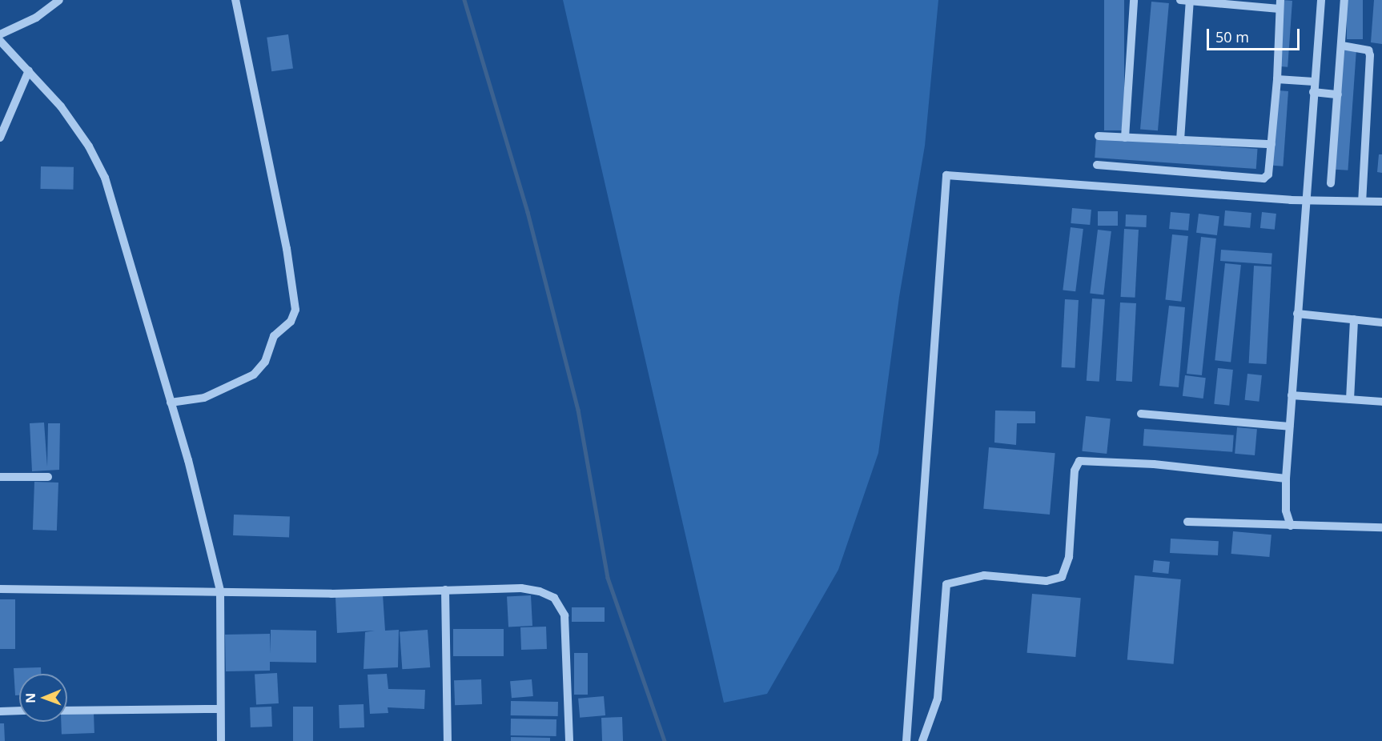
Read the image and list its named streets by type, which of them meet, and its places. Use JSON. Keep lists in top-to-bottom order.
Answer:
{
  "scale_bar": "50 m",
  "north": "left"
}
